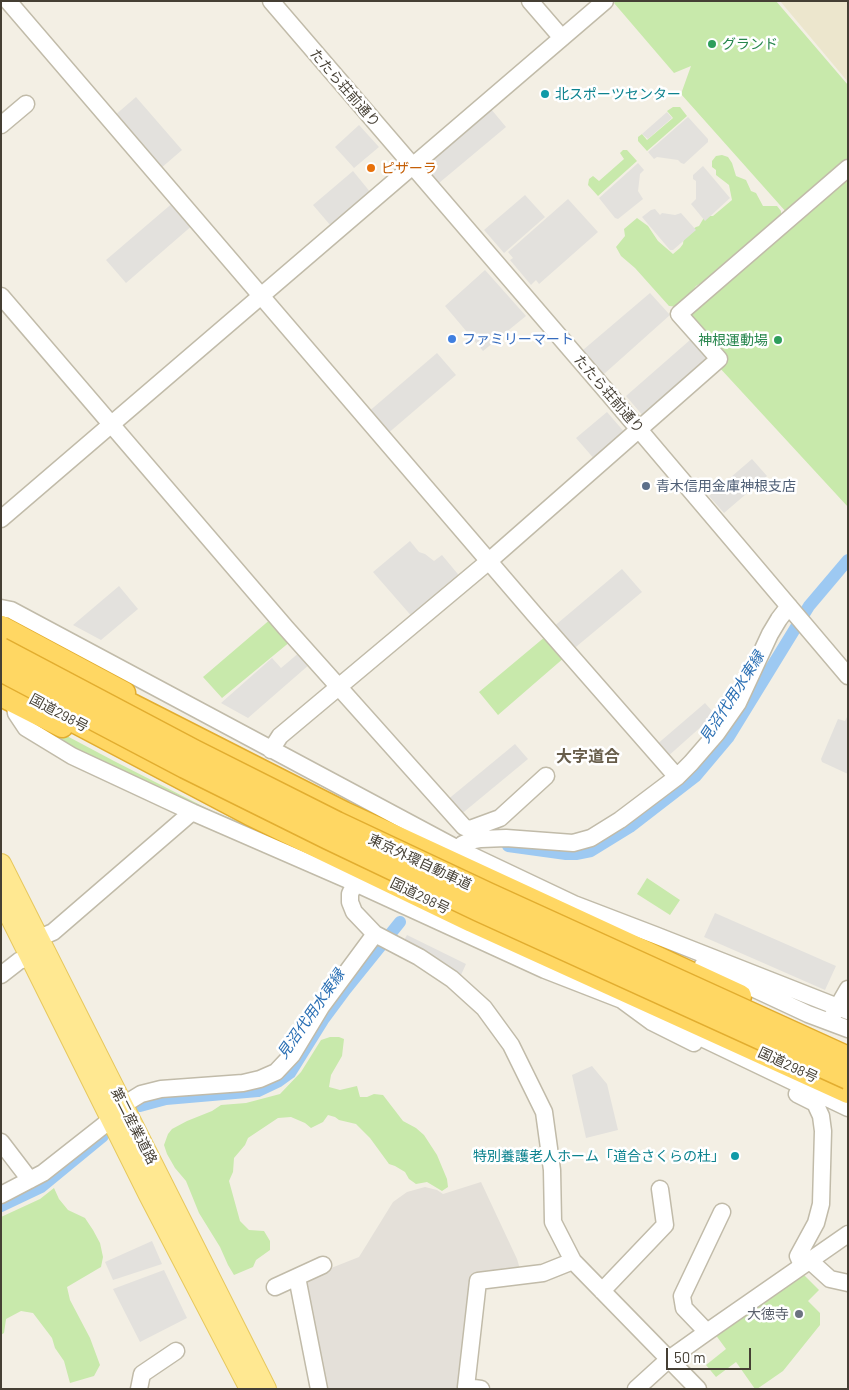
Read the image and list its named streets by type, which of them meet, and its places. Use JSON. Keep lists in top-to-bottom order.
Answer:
{
  "streets": {
    "highway": ["国道298号", "東京外環自動車道"],
    "main road": ["第二産業道路"],
    "street": ["たたら荘前通り"]
  },
  "crossings": [
    ["国道298号", "東京外環自動車道"]
  ],
  "districts": ["大字道合"],
  "water": ["見沼代用水東縁"],
  "places": [
    "グランド",
    "北スポーツセンター",
    "ピザーラ",
    "ファミリーマート",
    "神根運動場",
    "青木信用金庫神根支店",
    "特別養護老人ホーム「道合さくらの杜」",
    "大徳寺"
  ],
  "scale_bar": "50 m"
}
